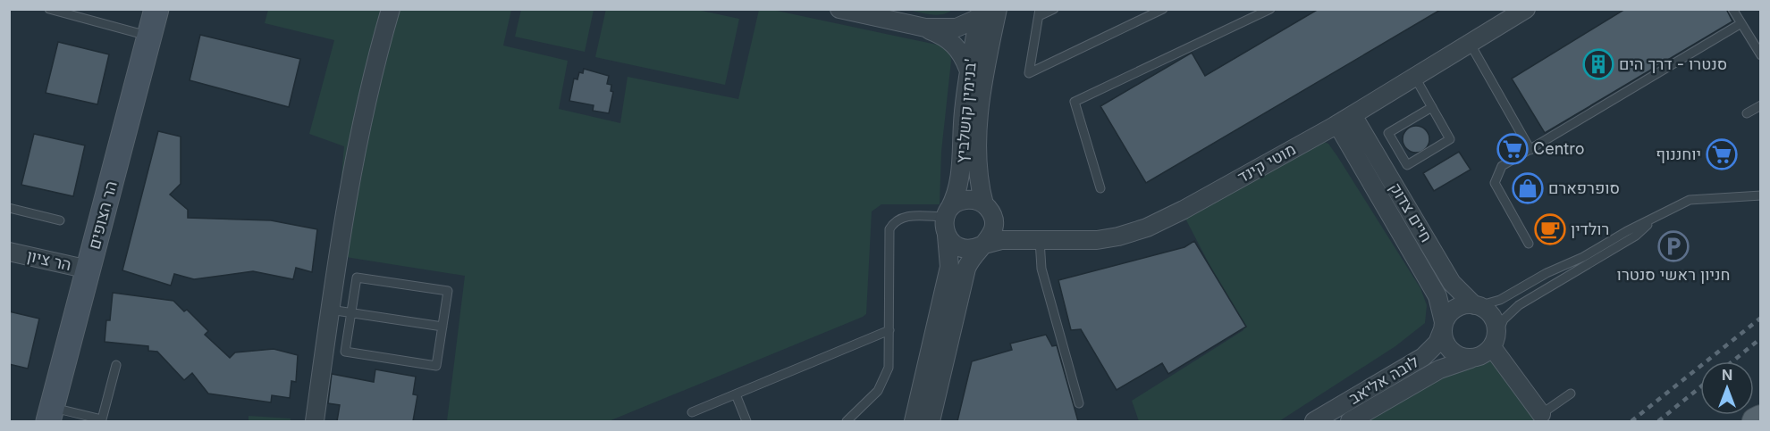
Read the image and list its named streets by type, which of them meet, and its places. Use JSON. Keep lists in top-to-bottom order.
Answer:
{
  "streets": {
    "street": [
      "בנימין קושלביץ'",
      "מוטי קינד",
      "חיים צדוק",
      "הר הצופים",
      "הר ציון",
      "לובה אליאב"
    ]
  },
  "crossings": [
    ["בנימין קושלביץ'", "מוטי קינד"],
    ["מוטי קינד", "חיים צדוק"],
    ["חיים צדוק", "לובה אליאב"],
    ["הר הצופים", "הר ציון"]
  ],
  "places": {
    "building": ["סנטרו - דרך הים"],
    "supermarket": ["Centro", "יוחננוף"],
    "shop": ["סופרפארם"],
    "cafe": ["רולדין"],
    "parking": ["חניון ראשי סנטרו"]
  },
  "north": "top"
}
